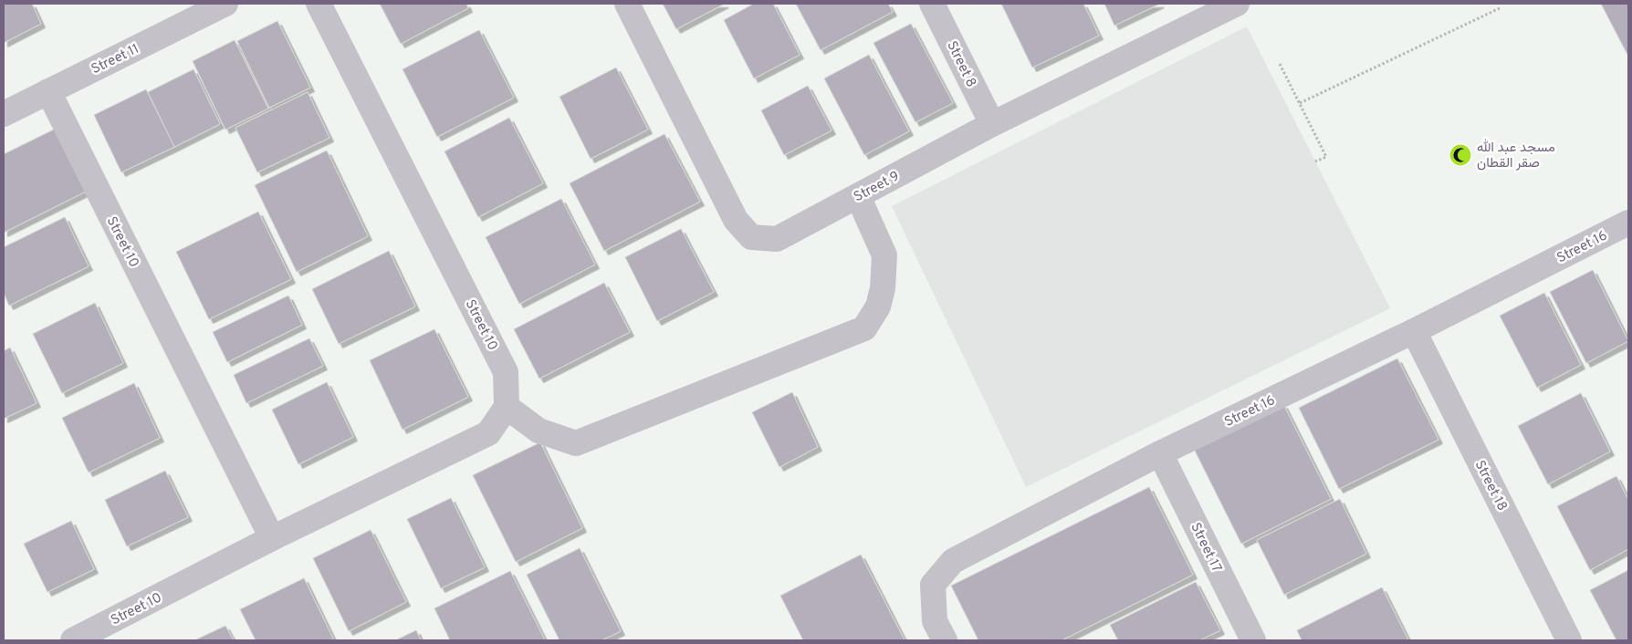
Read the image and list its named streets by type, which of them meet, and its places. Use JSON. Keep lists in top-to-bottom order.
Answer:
{
  "streets": {
    "street": [
      "Street 11",
      "Street 8",
      "Street 9",
      "Street 10",
      "Street 16",
      "Street 18",
      "Street 17"
    ]
  },
  "crossings": [
    ["Street 11", "Street 10"],
    ["Street 8", "Street 9"],
    ["Street 16", "Street 18"],
    ["Street 16", "Street 17"]
  ],
  "places": {
    "mosque": ["مسجد عبد الله صقر القطان"]
  }
}
